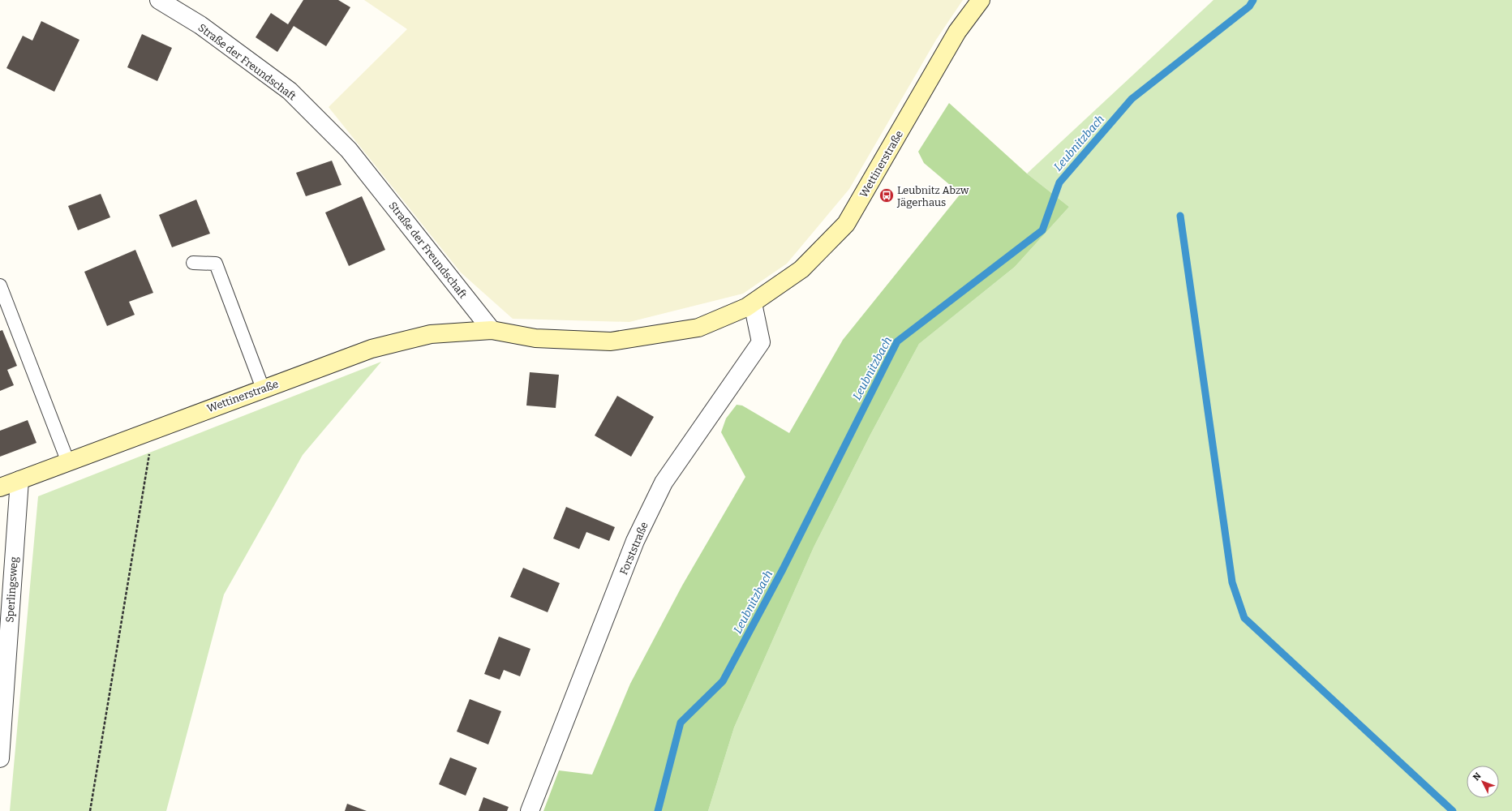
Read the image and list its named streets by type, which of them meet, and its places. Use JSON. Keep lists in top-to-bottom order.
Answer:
{
  "streets": {
    "street": [
      "Straße der Freundschaft",
      "Wettinerstraße",
      "Forststraße",
      "Sperlingsweg"
    ]
  },
  "crossings": [
    ["Straße der Freundschaft", "Wettinerstraße"],
    ["Wettinerstraße", "Forststraße"],
    ["Wettinerstraße", "Sperlingsweg"]
  ],
  "water": ["Leubnitzbach"],
  "places": {
    "bus stop": ["Leubnitz Abzw Jägerhaus"]
  },
  "north": "top left"
}
